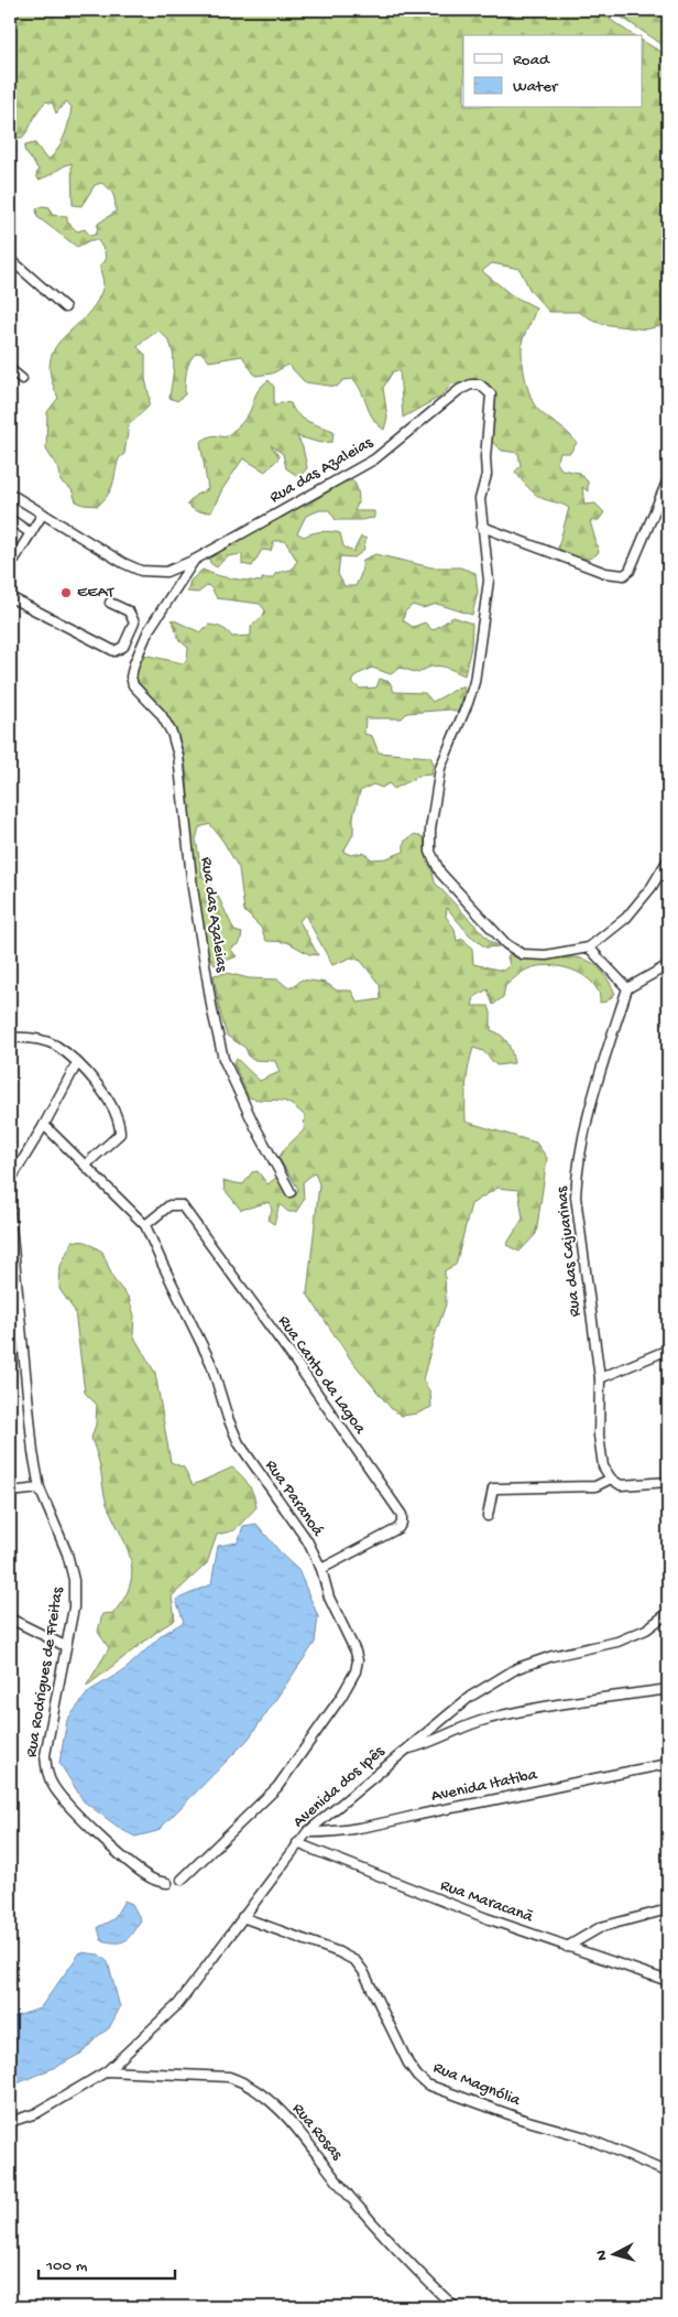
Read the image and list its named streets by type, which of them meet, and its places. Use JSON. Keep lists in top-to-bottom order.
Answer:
{
  "streets": {
    "street": [
      "Rua das Azaleias",
      "Rua das Cajuarinas",
      "Rua Canto da Lagoa",
      "Rua Paranoá",
      "Rua Rodrigues de Freitas",
      "Avenida Itatiba",
      "Avenida dos Ipês",
      "Rua Maracanã",
      "Rua Magnólia",
      "Rua Rosas"
    ]
  },
  "crossings": [
    ["Rua Canto da Lagoa", "Rua Paranoá"],
    ["Avenida Itatiba", "Avenida dos Ipês"],
    ["Avenida dos Ipês", "Rua Maracanã"],
    ["Avenida dos Ipês", "Rua Magnólia"],
    ["Avenida dos Ipês", "Rua Rosas"]
  ],
  "places": ["EEAT"],
  "legend": ["Road", "Water"],
  "scale_bar": "100 m",
  "north": "left"
}
